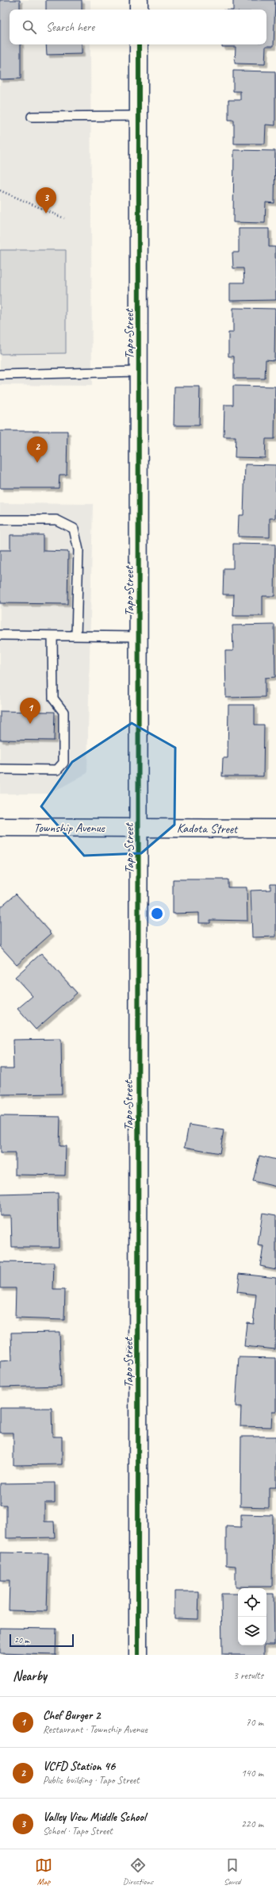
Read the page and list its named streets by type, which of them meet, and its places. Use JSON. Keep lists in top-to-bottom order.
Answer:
{
  "streets": {
    "street": ["Tapo Street", "Township Avenue", "Kadota Street"]
  },
  "crossings": [
    ["Tapo Street", "Township Avenue"],
    ["Tapo Street", "Kadota Street"],
    ["Township Avenue", "Kadota Street"]
  ],
  "scale_bar": "20 m",
  "page": {
    "search": "Search here",
    "pins": ["3", "2", "1"],
    "scale": "20 m",
    "heading": ["Nearby", "3 results"],
    "list": [
      {
        "mark": "1",
        "name": "Chef Burger 2",
        "note": "Restaurant · Township Avenue",
        "value": "70 m"
      },
      {
        "mark": "2",
        "name": "VCFD Station 46",
        "note": "Public building · Tapo Street",
        "value": "140 m"
      },
      {
        "mark": "3",
        "name": "Valley View Middle School",
        "note": "School · Tapo Street",
        "value": "220 m"
      }
    ],
    "nav": ["Map", "Directions", "Saved"]
  }
}
